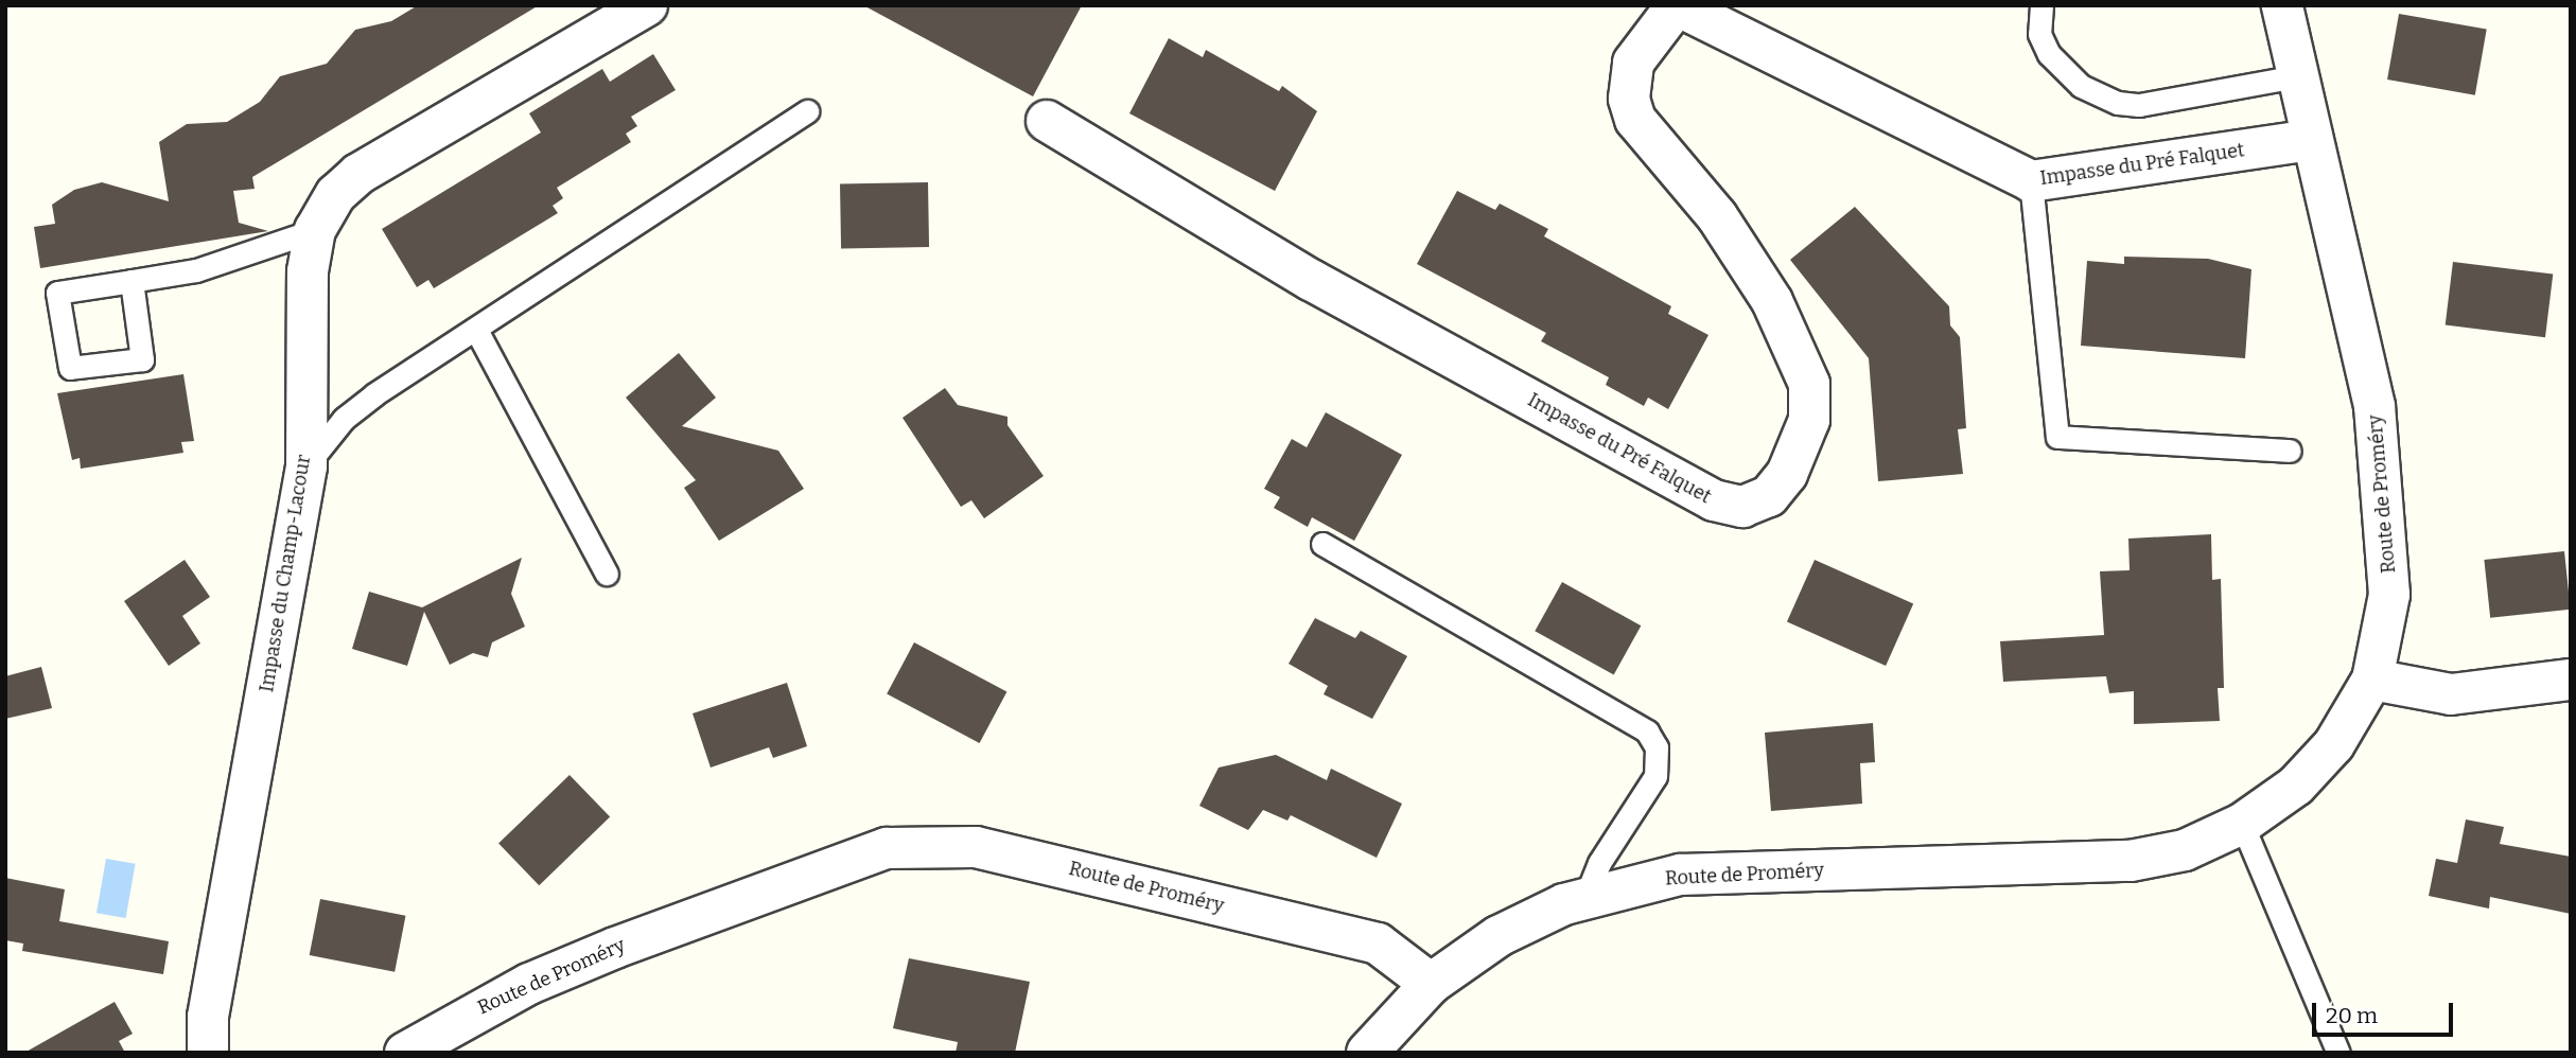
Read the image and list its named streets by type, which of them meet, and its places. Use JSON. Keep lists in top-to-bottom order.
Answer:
{
  "streets": {
    "street": ["Impasse du Pré Falquet", "Route de Proméry", "Impasse du Champ-Lacour"]
  },
  "crossings": [
    ["Impasse du Pré Falquet", "Route de Proméry"]
  ],
  "scale_bar": "20 m"
}
